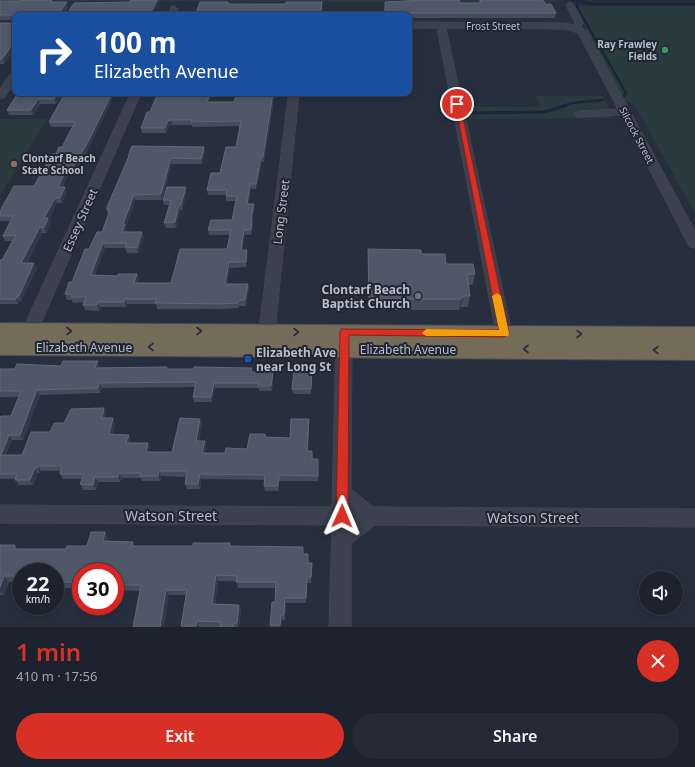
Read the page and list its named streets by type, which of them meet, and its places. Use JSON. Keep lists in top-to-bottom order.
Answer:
{
  "streets": {
    "highway": ["Elizabeth Avenue"],
    "street": [
      "Frost Street",
      "Silcock Street",
      "Long Street",
      "Essey Street",
      "Watson Street"
    ]
  },
  "crossings": [
    ["Frost Street", "Silcock Street"],
    ["Long Street", "Elizabeth Avenue"],
    ["Essey Street", "Elizabeth Avenue"]
  ],
  "places": {
    "other": ["Ray Frawley Fields", "Clontarf Beach State School", "Clontarf Beach Baptist Church"],
    "transit": ["Elizabeth Ave near Long St"]
  },
  "page": {
    "turn": ["100 m", "Elizabeth Avenue"],
    "speed": "22 km/h",
    "limit": "30",
    "heading": ["1 min", "410 m · 17:56"],
    "buttons": ["Exit", "Share"]
  }
}
